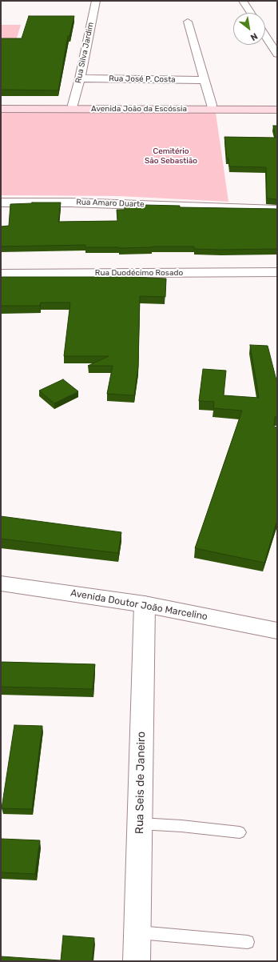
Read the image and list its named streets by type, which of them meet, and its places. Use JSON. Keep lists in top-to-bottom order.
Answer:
{
  "streets": {
    "main road": ["Avenida João da Escóssia"],
    "street": [
      "Rua Silva Jardim",
      "Rua José P. Costa",
      "Rua Amaro Duarte",
      "Rua Duodécimo Rosado",
      "Avenida Doutor João Marcelino",
      "Rua Seis de Janeiro"
    ]
  },
  "crossings": [
    ["Rua Silva Jardim", "Rua José P. Costa"],
    ["Rua Silva Jardim", "Avenida João da Escóssia"],
    ["Avenida Doutor João Marcelino", "Rua Seis de Janeiro"]
  ],
  "parks": ["Cemitério São Sebastião"],
  "north": "bottom right"
}
